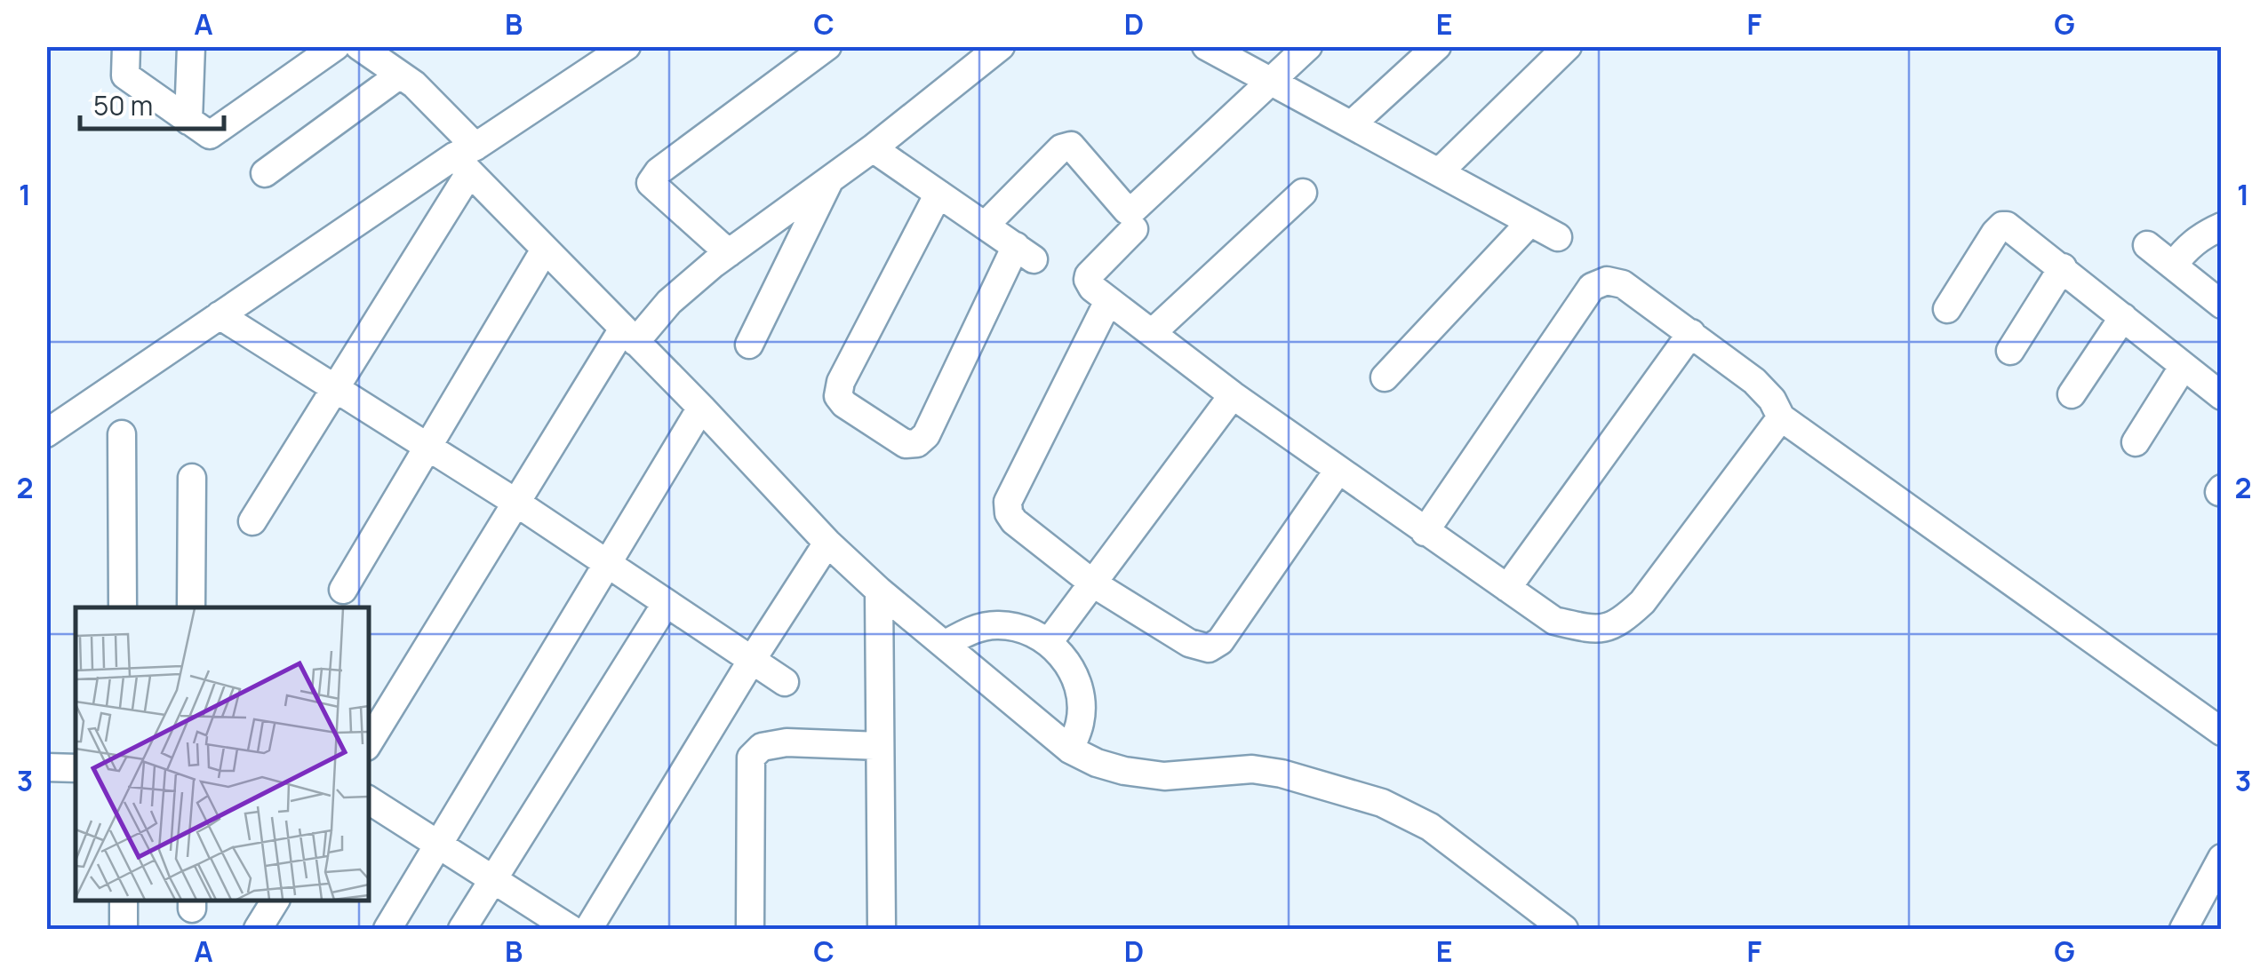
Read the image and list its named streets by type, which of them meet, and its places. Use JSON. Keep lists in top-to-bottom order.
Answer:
{
  "scale_bar": "50 m",
  "grid": {
    "columns": [
      "A",
      "B",
      "C",
      "D",
      "E",
      "F",
      "G"
    ],
    "rows": ["1", "2", "3"]
  }
}
